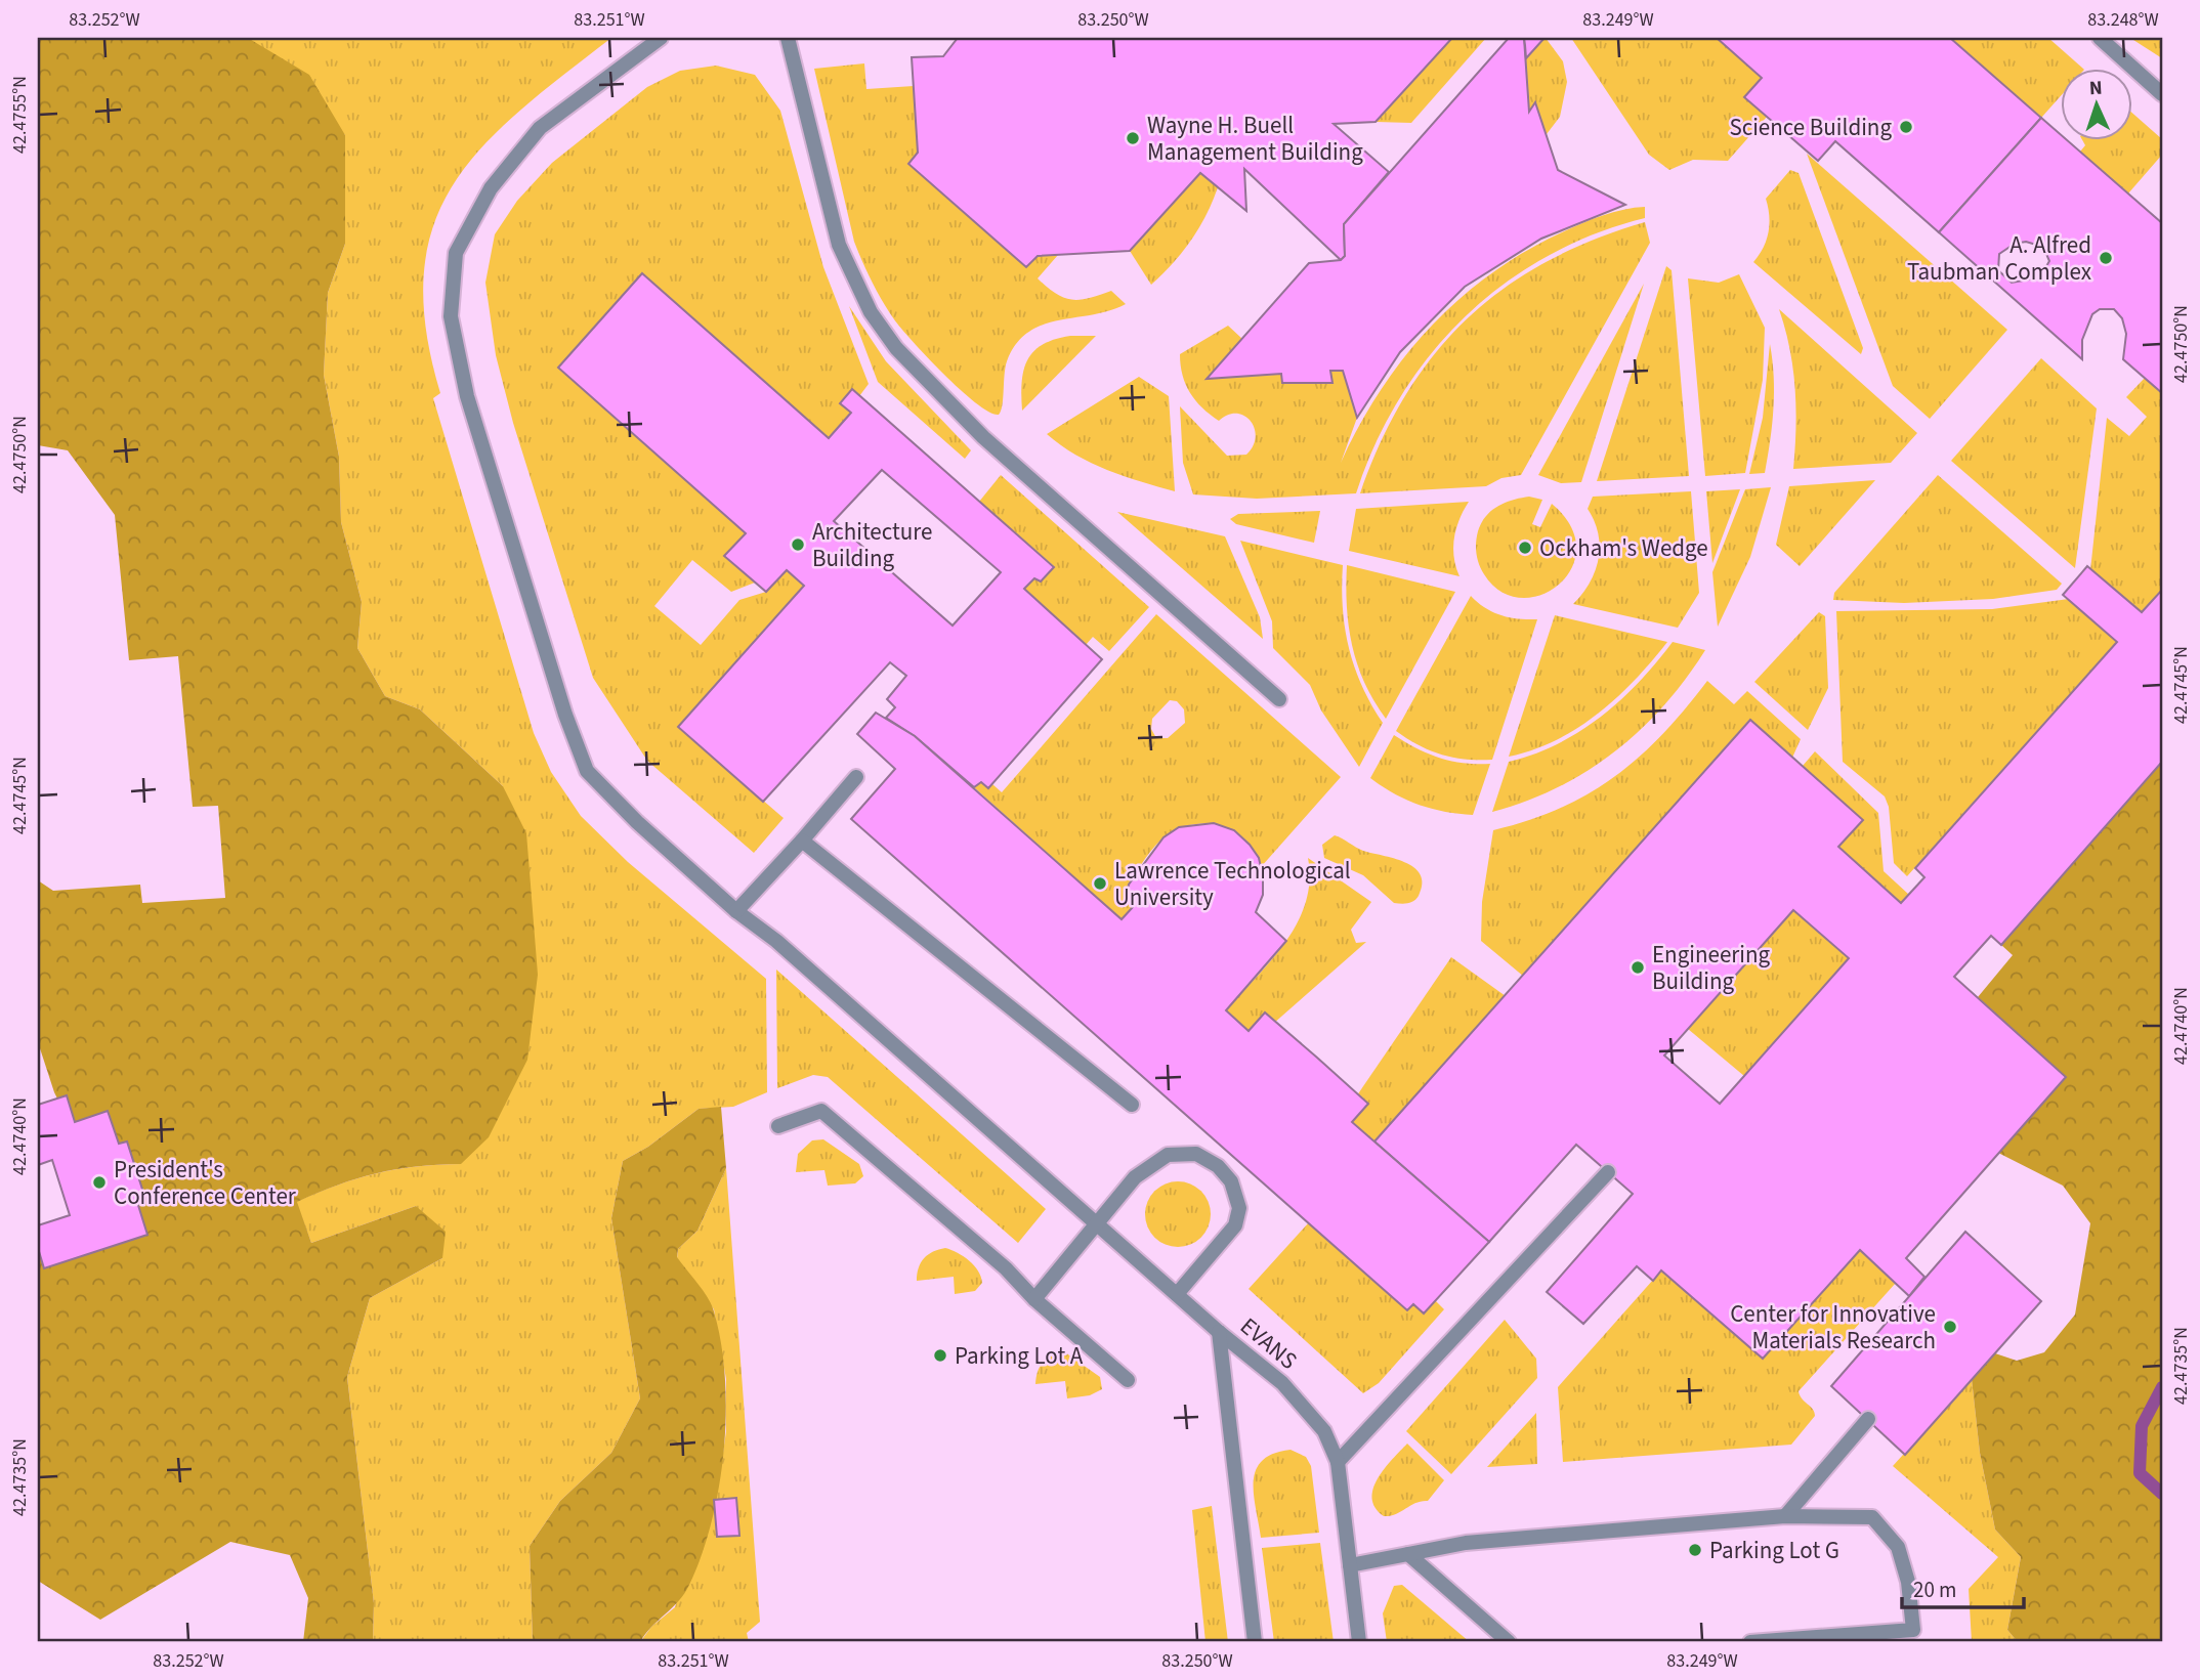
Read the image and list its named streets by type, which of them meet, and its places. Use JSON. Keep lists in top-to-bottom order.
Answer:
{
  "streets": {
    "street": ["EVANS"]
  },
  "places": [
    "Science Building",
    "Wayne H. Buell Management Building",
    "A. Alfred Taubman Complex",
    "Architecture Building",
    "Ockham's Wedge",
    "Lawrence Technological University",
    "Engineering Building",
    "President's Conference Center",
    "Center for Innovative Materials Research",
    "Parking Lot A",
    "Parking Lot G"
  ],
  "scale_bar": "20 m",
  "north": "top",
  "coordinates": [
    "83.252°W",
    "83.251°W",
    "83.250°W",
    "83.249°W",
    "83.248°W",
    "42.4755°N",
    "42.4750°N",
    "42.4745°N",
    "42.4740°N",
    "42.4735°N"
  ]
}
